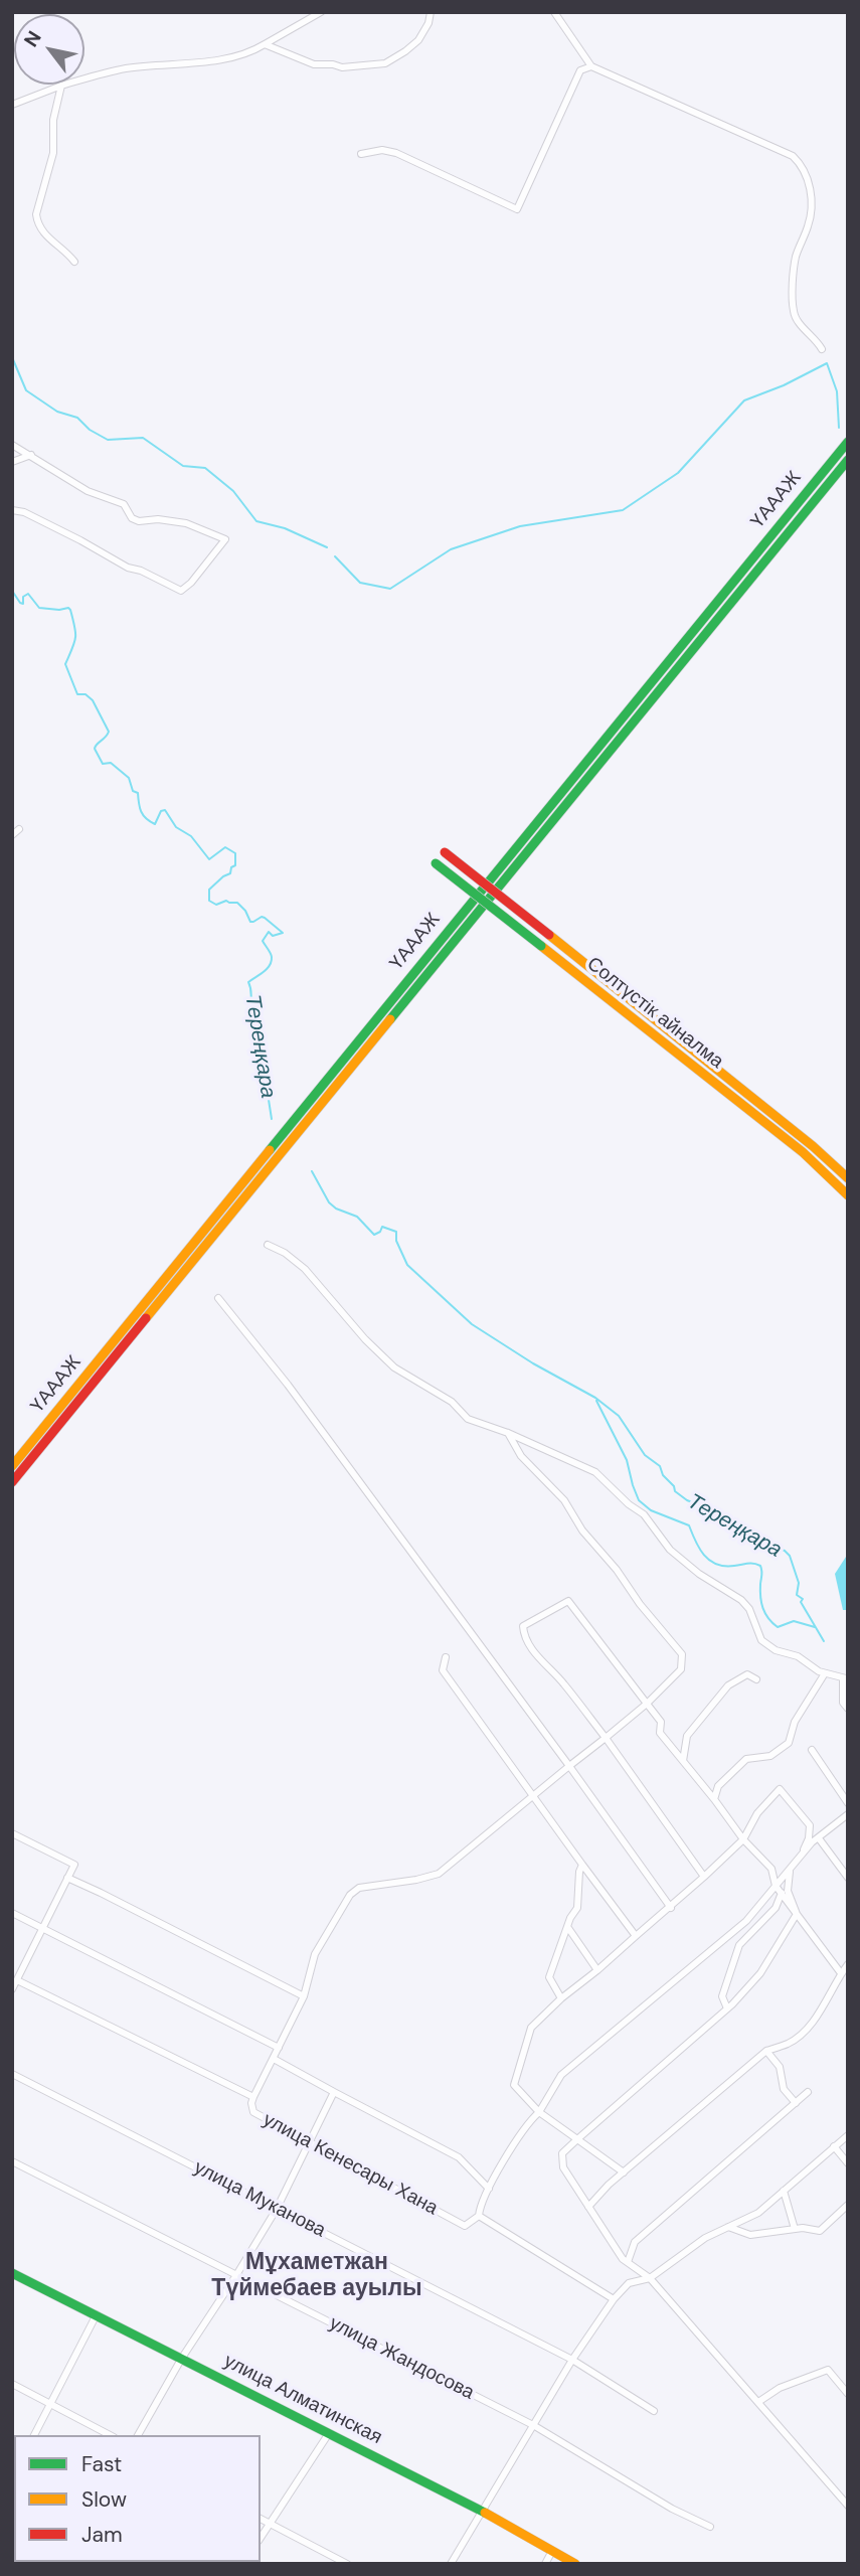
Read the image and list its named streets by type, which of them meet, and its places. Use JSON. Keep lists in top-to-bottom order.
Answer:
{
  "streets": {
    "main road": ["ҮАААЖ", "Солтүстік айналма", "улица Алматинская"],
    "street": ["улица Кенесары Хана", "улица Муканова", "улица Жандосова"]
  },
  "districts": ["Мұхаметжан Түймебаев ауылы"],
  "water": ["Тереңқара"],
  "legend": ["Fast", "Slow", "Jam"],
  "north": "top left"
}
